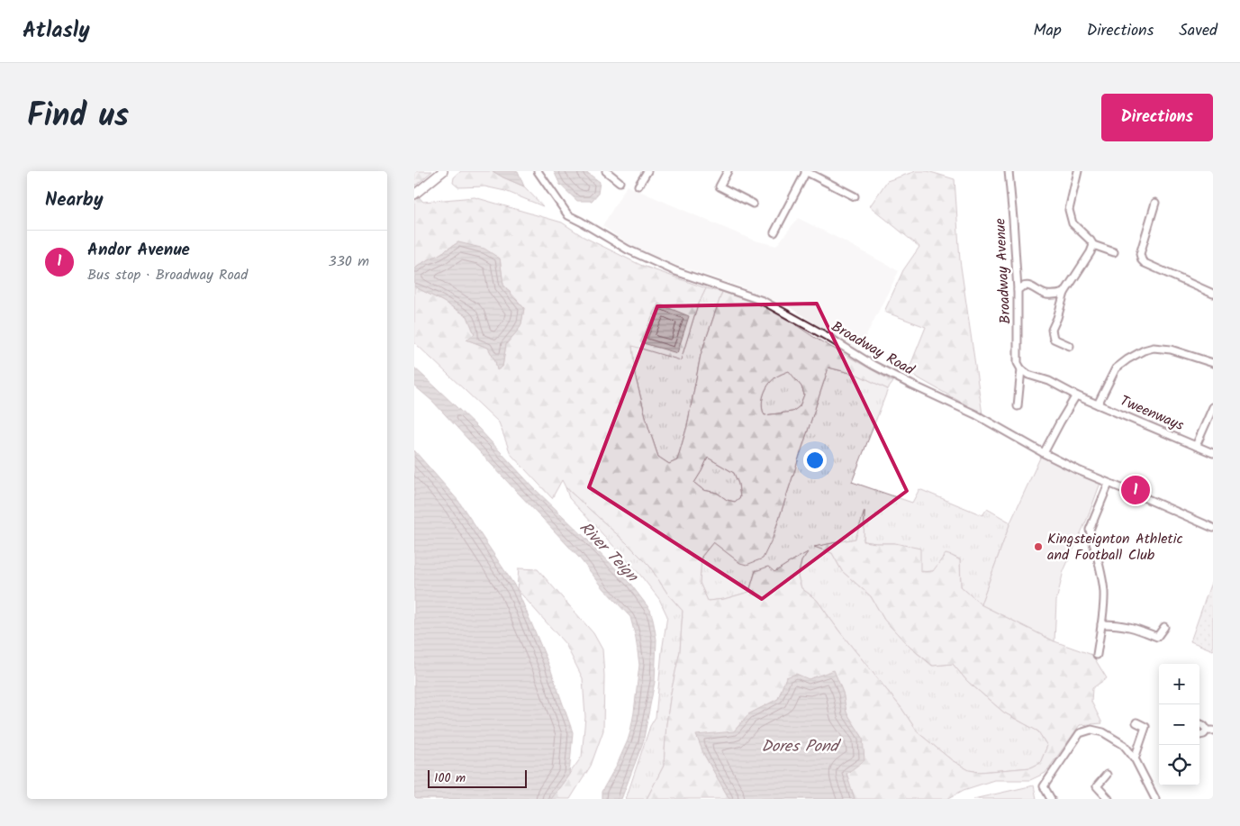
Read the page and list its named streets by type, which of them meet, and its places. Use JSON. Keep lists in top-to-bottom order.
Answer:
{
  "streets": {
    "street": ["Broadway Avenue", "Broadway Road", "Tweenways"]
  },
  "water": ["River Teign", "Dores Pond"],
  "places": ["Kingsteignton Athletic and Football Club"],
  "scale_bar": "100 m",
  "page": {
    "header": "Atlasly",
    "nav": ["Map", "Directions", "Saved"],
    "title": "Find us",
    "buttons": "Directions",
    "heading": "Nearby",
    "list": [
      {
        "mark": "1",
        "name": "Andor Avenue",
        "note": "Bus stop · Broadway Road",
        "value": "330 m"
      }
    ],
    "pins": "1",
    "map_buttons": ["+", "−"],
    "scale": "100 m"
  }
}
